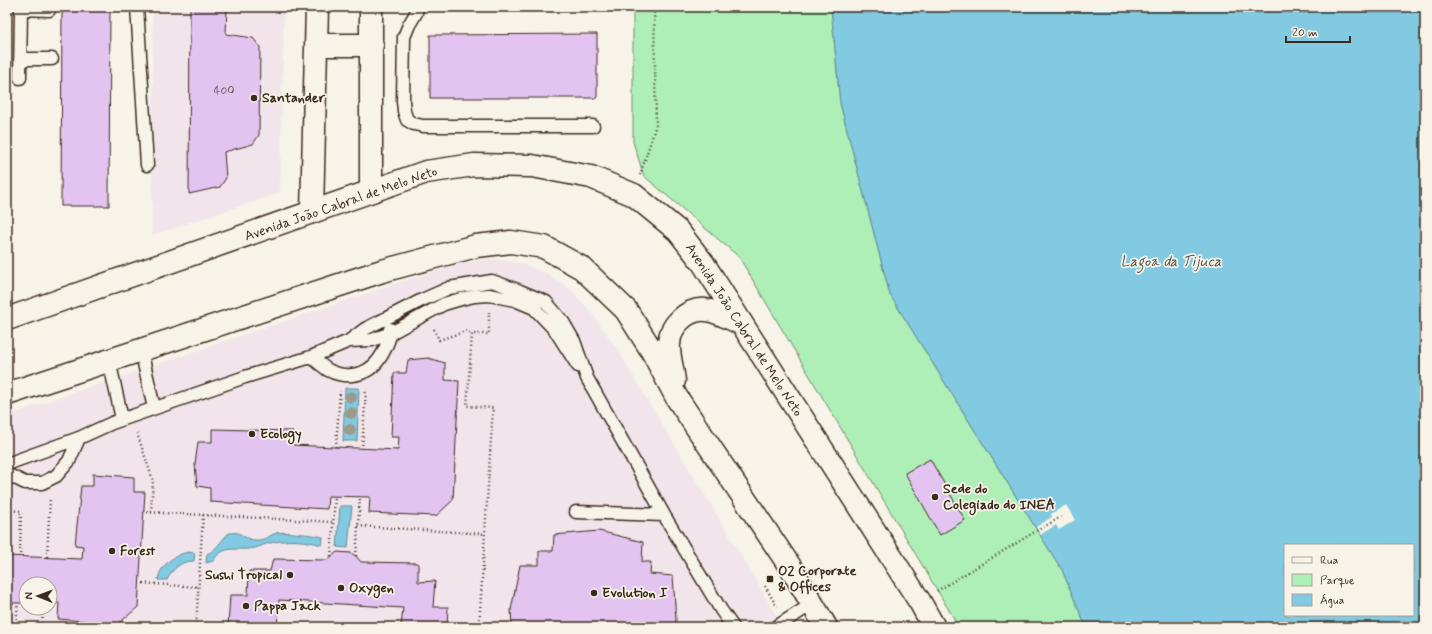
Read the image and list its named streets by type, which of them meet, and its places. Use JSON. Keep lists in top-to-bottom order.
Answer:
{
  "streets": {
    "street": ["Avenida João Cabral de Melo Neto"]
  },
  "water": ["Lagoa da Tijuca"],
  "places": {
    "other": [
      "Santander",
      "Ecology",
      "Sede do Colegiado do INEA",
      "Forest",
      "Sushi Tropical",
      "Oxygen",
      "Evolution I",
      "Pappa Jack"
    ],
    "transit": ["O2 Corporate & Offices"]
  },
  "house_numbers": ["400"],
  "legend": ["Rua", "Parque", "Água"],
  "scale_bar": "20 m",
  "north": "left"
}
